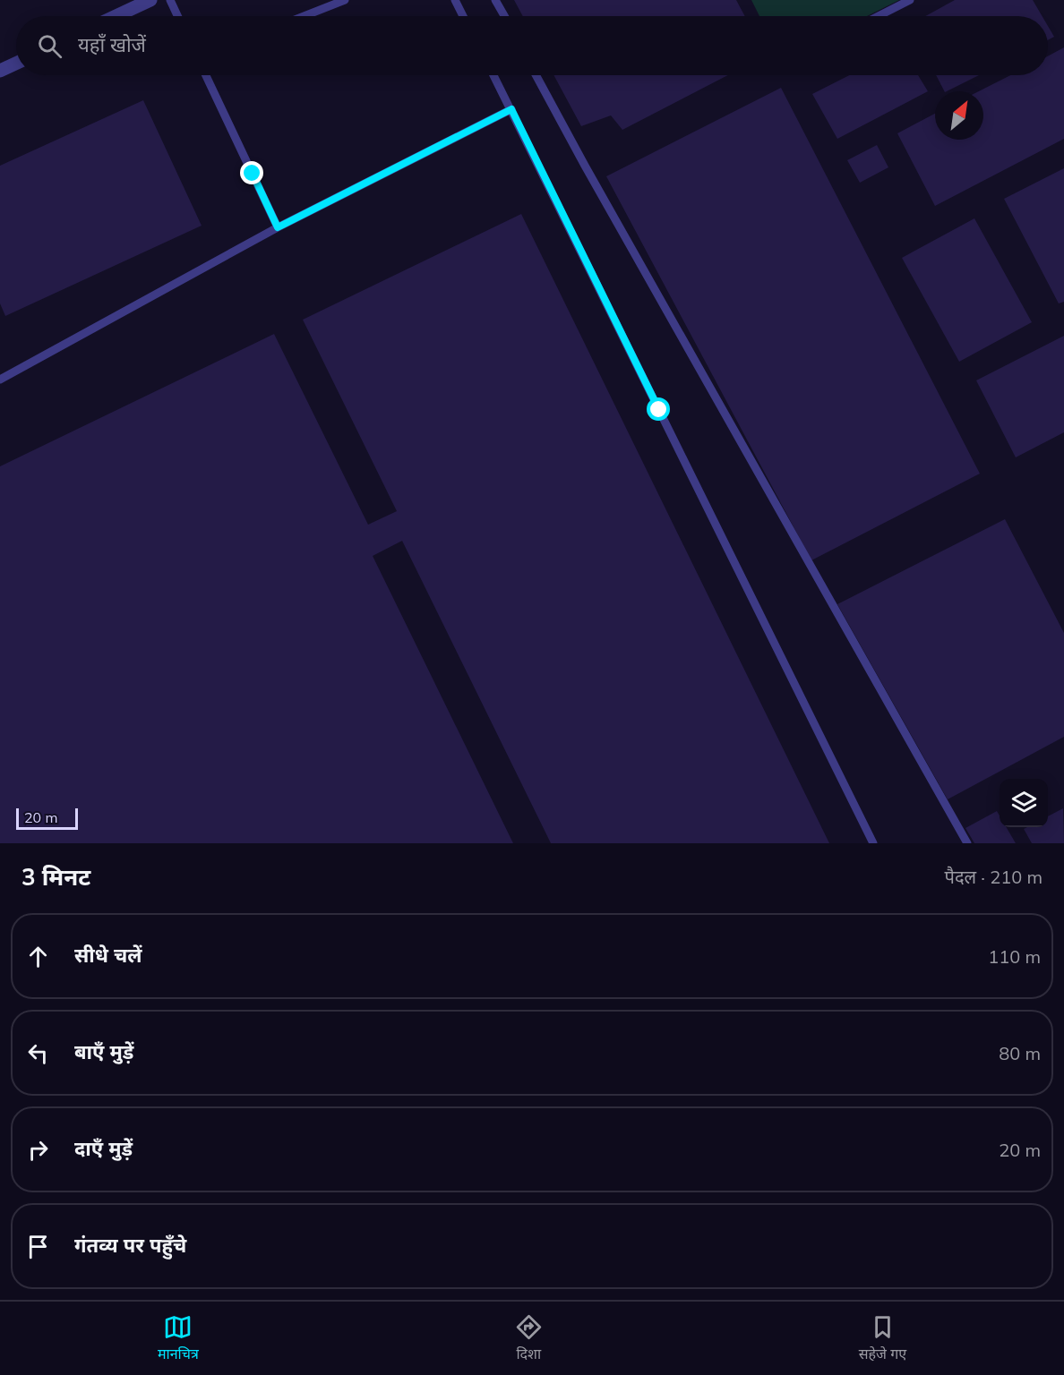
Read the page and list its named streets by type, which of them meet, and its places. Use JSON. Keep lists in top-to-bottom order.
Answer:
{
  "scale_bar": "20 m",
  "north": "top right",
  "page": {
    "search": "यहाँ खोजें",
    "scale": "20 m",
    "heading": ["3 मिनट", "पैदल · 210 m"],
    "list": [
      ["सीधे चलें", "110 m"],
      ["बाएँ मुड़ें", "80 m"],
      ["दाएँ मुड़ें", "20 m"],
      "गंतव्य पर पहुँचे"
    ],
    "nav": ["मानचित्र", "दिशा", "सहेजे गए"]
  }
}
